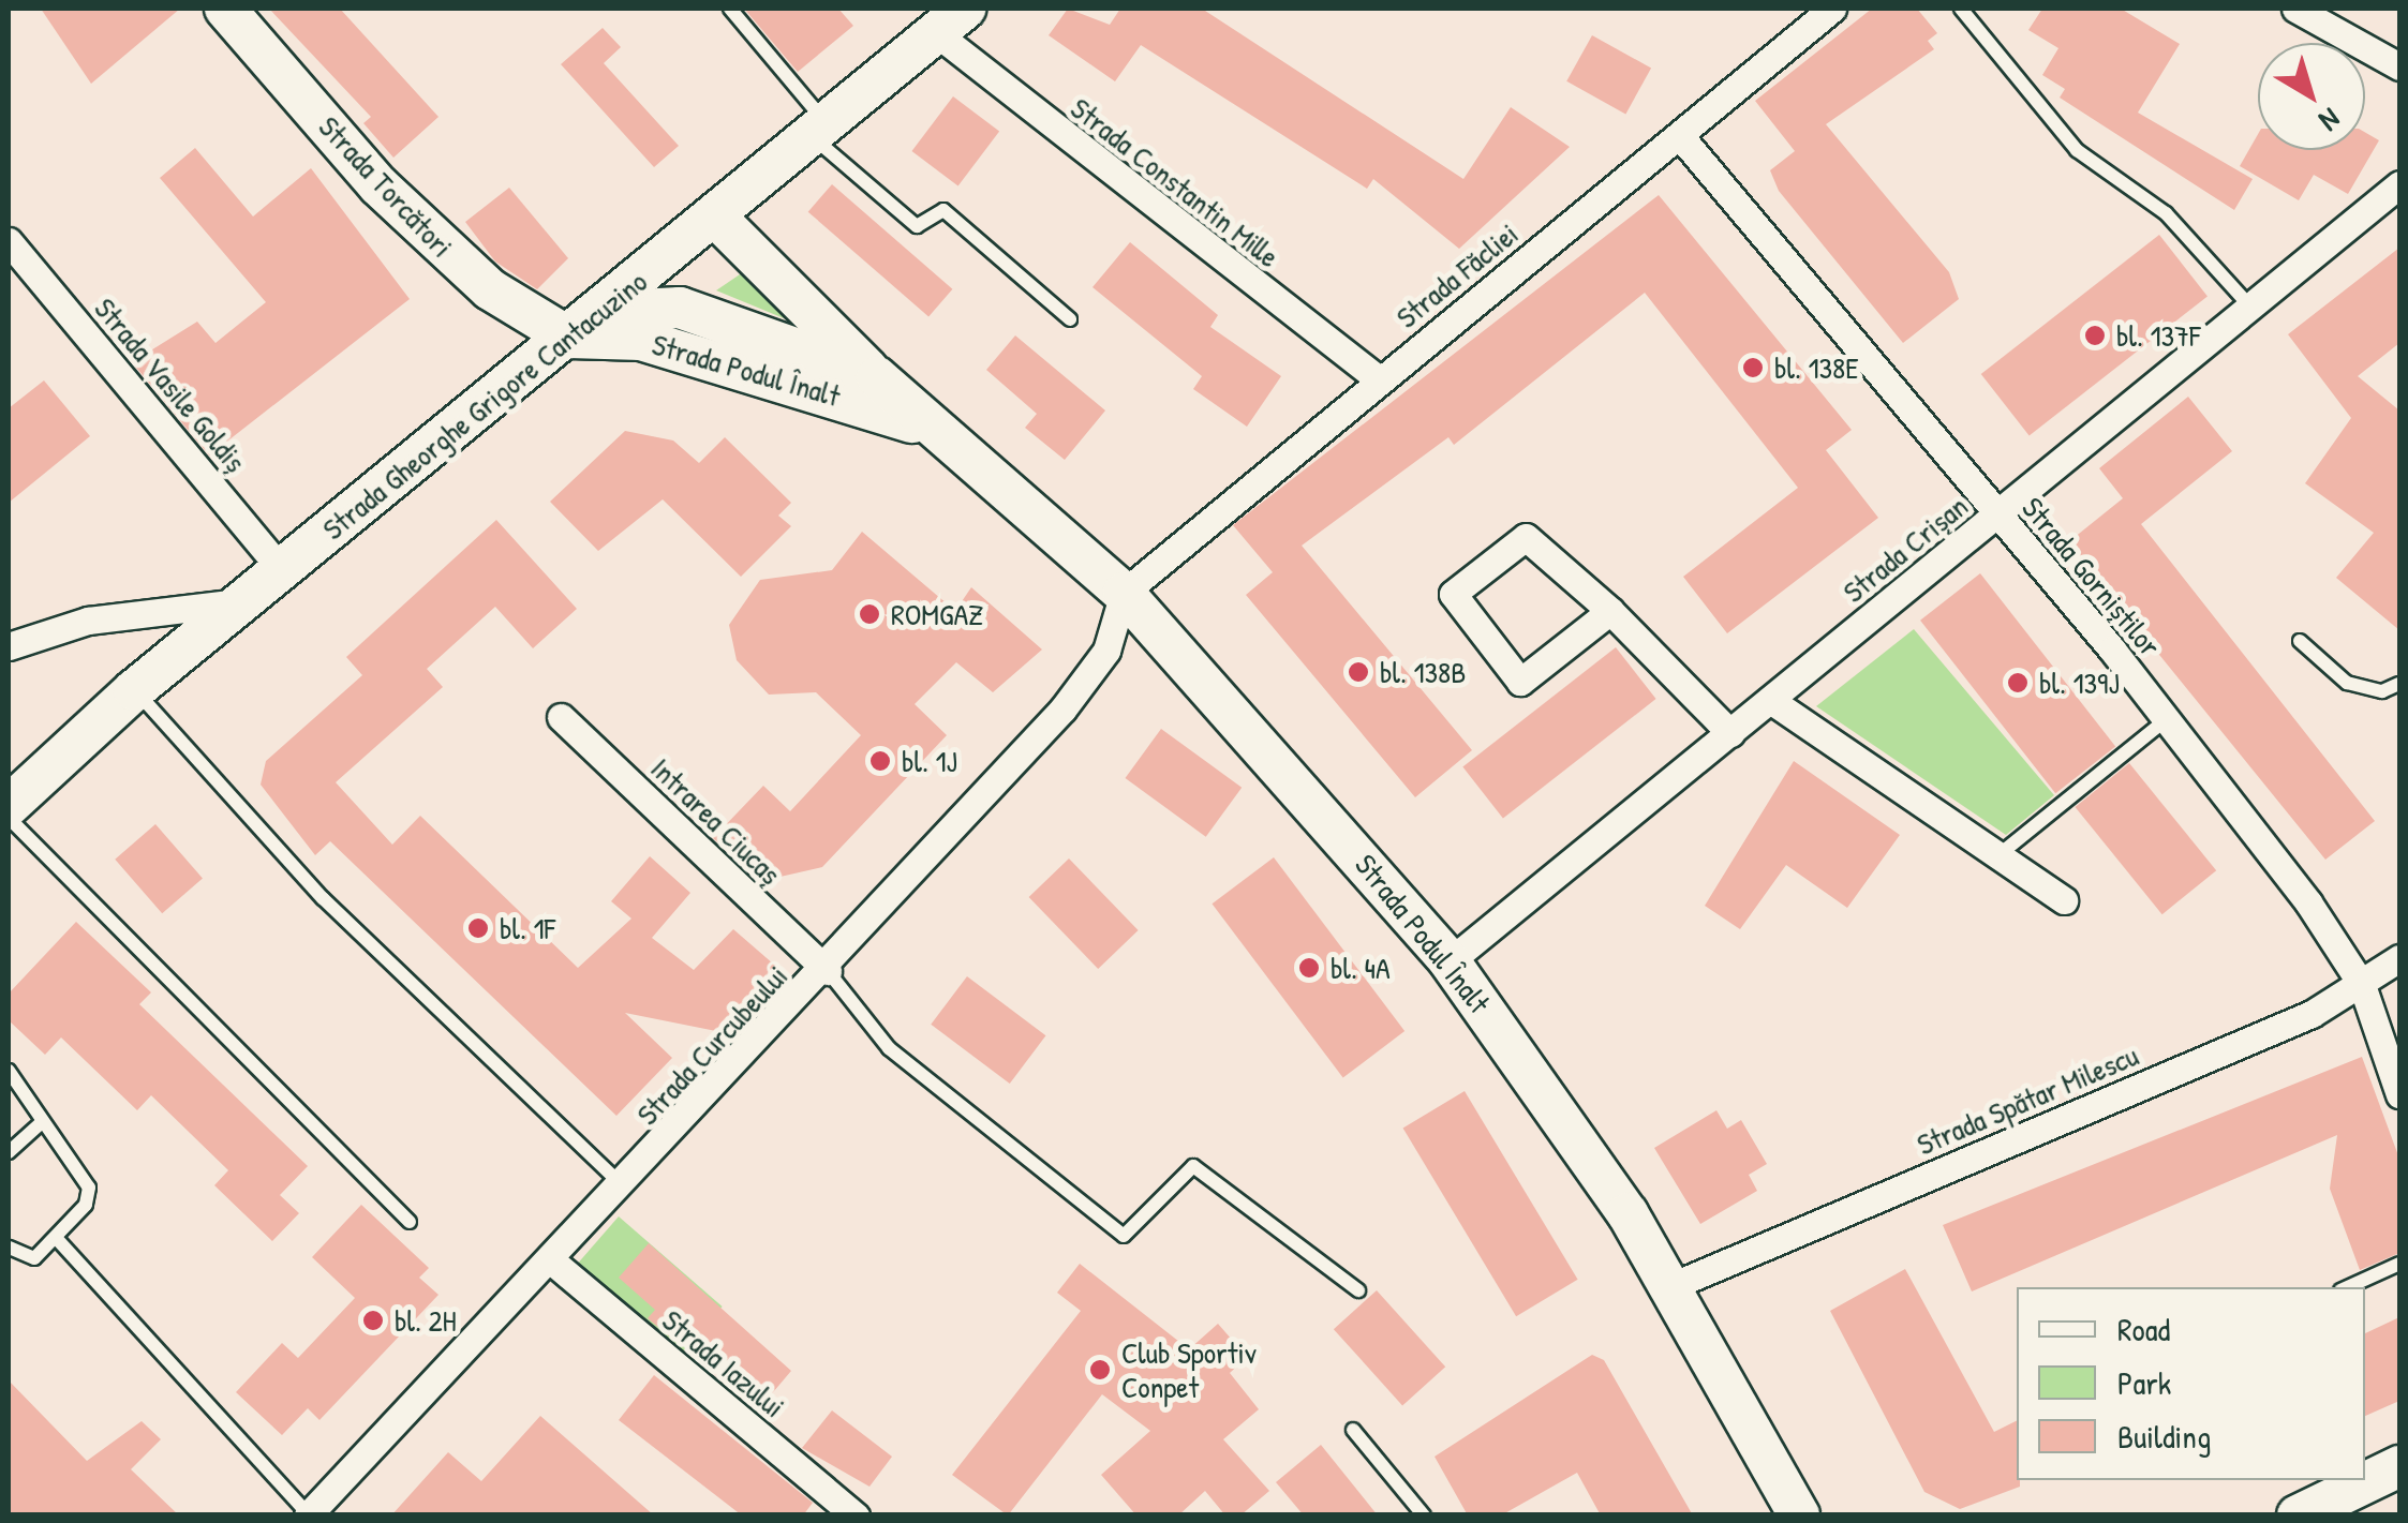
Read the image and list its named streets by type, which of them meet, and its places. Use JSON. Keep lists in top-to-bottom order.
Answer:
{
  "streets": {
    "main road": ["Strada Torcători", "Strada Podul Înalt", "Strada Gheorghe Grigore Cantacuzino"],
    "street": [
      "Strada Constantin Mille",
      "Strada Făcliei",
      "Strada Vasile Goldiș",
      "Strada Crișan",
      "Strada Gorniștilor",
      "Intrarea Ciucaș",
      "Strada Curcubeului",
      "Strada Spătar Milescu",
      "Strada Iazului"
    ]
  },
  "crossings": [
    ["Strada Constantin Mille", "Strada Făcliei"],
    ["Strada Constantin Mille", "Strada Gheorghe Grigore Cantacuzino"],
    ["Strada Torcători", "Strada Podul Înalt"],
    ["Strada Torcători", "Strada Gheorghe Grigore Cantacuzino"],
    ["Strada Făcliei", "Strada Podul Înalt"],
    ["Strada Făcliei", "Strada Gorniștilor"],
    ["Strada Făcliei", "Strada Curcubeului"],
    ["Strada Podul Înalt", "Strada Gheorghe Grigore Cantacuzino"],
    ["Strada Podul Înalt", "Strada Crișan"],
    ["Strada Podul Înalt", "Strada Curcubeului"],
    ["Strada Podul Înalt", "Strada Spătar Milescu"],
    ["Strada Vasile Goldiș", "Strada Gheorghe Grigore Cantacuzino"],
    ["Strada Crișan", "Strada Gorniștilor"],
    ["Strada Gorniștilor", "Strada Spătar Milescu"],
    ["Intrarea Ciucaș", "Strada Curcubeului"],
    ["Strada Curcubeului", "Strada Iazului"]
  ],
  "places": [
    "bl. 137F",
    "bl. 138E",
    "ROMGAZ",
    "bl. 138B",
    "bl. 139J",
    "bl. 1J",
    "bl. 1F",
    "bl. 4A",
    "bl. 2H",
    "Club Sportiv Conpet"
  ],
  "legend": ["Road", "Park", "Building"],
  "north": "bottom right"
}
